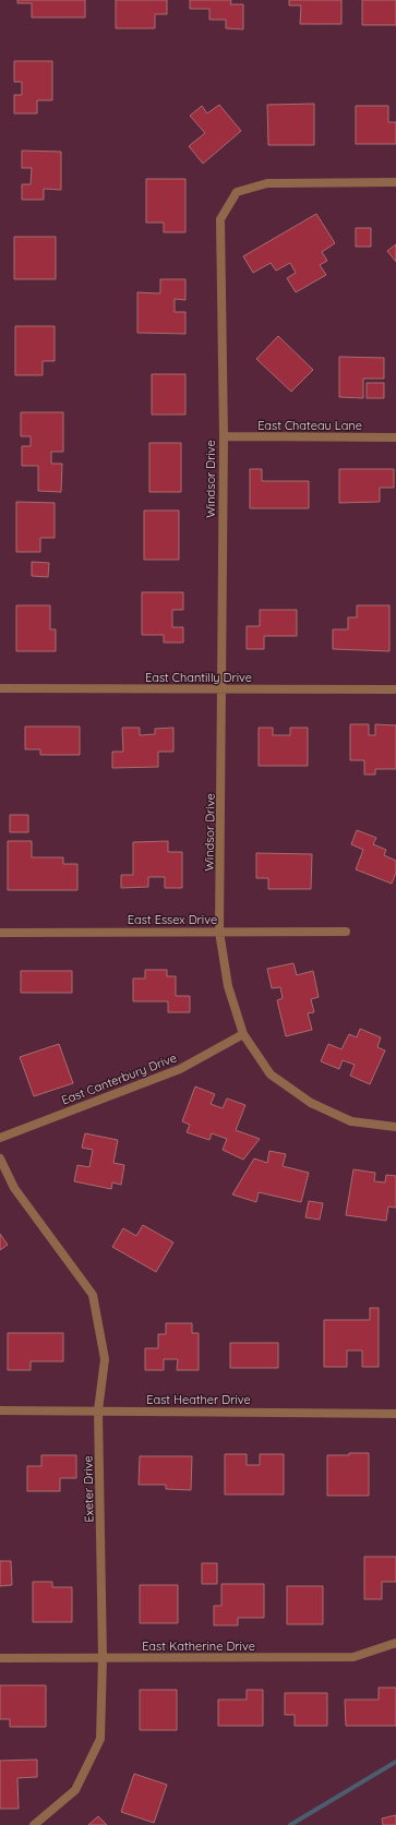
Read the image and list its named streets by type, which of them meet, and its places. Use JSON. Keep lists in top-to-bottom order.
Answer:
{
  "streets": {
    "street": [
      "East Chateau Lane",
      "Windsor Drive",
      "East Chantilly Drive",
      "East Essex Drive",
      "East Canterbury Drive",
      "East Heather Drive",
      "Exeter Drive",
      "East Katherine Drive"
    ]
  },
  "crossings": [
    ["East Chateau Lane", "Windsor Drive"],
    ["Windsor Drive", "East Chantilly Drive"],
    ["Windsor Drive", "East Essex Drive"],
    ["Windsor Drive", "East Canterbury Drive"],
    ["East Heather Drive", "Exeter Drive"],
    ["Exeter Drive", "East Katherine Drive"]
  ]
}
